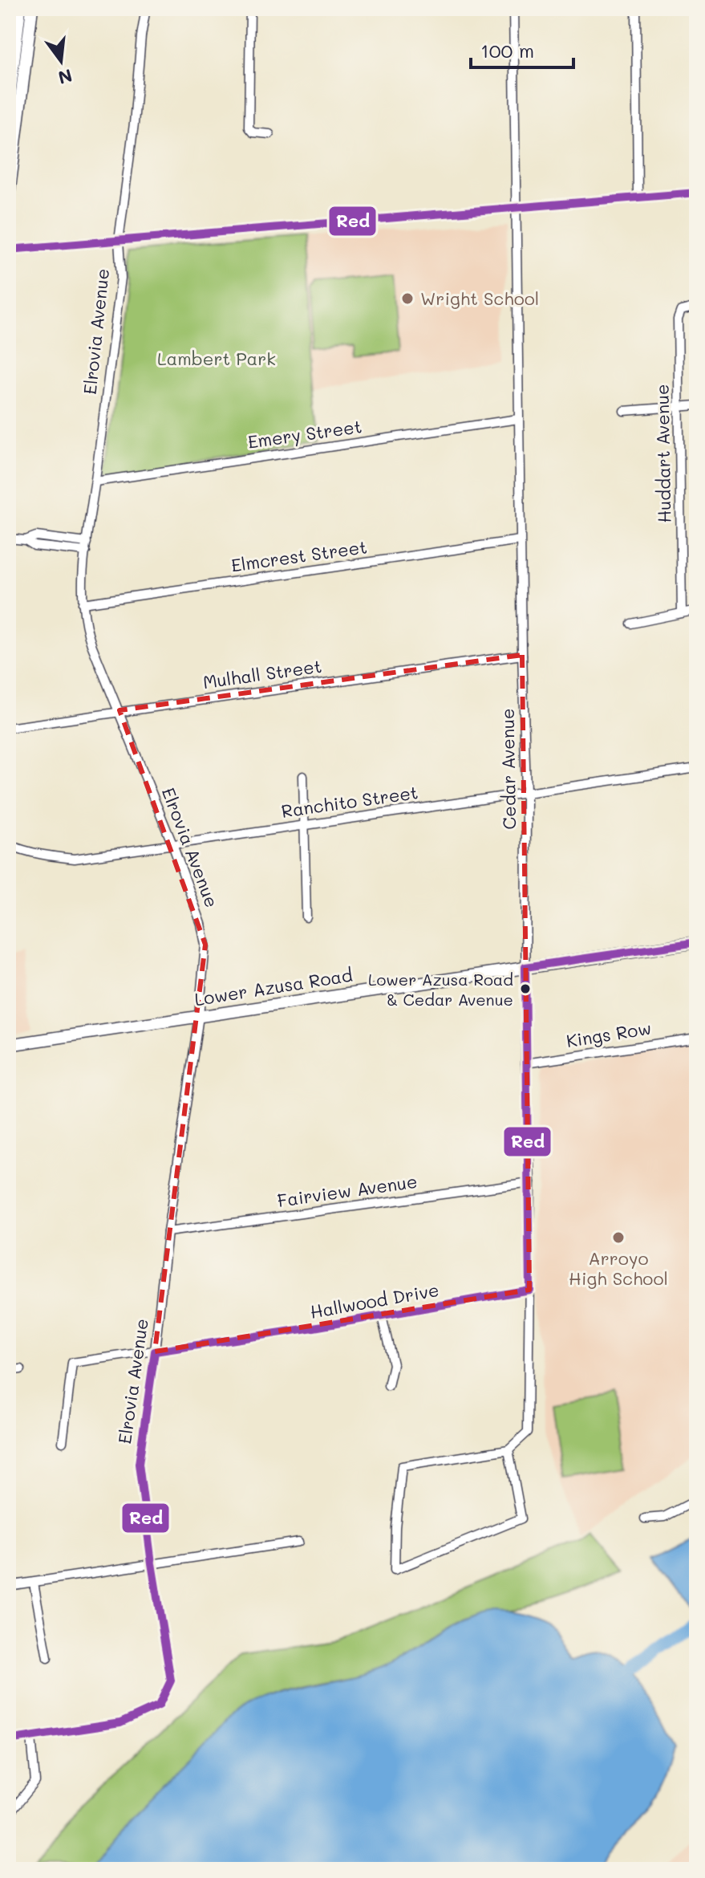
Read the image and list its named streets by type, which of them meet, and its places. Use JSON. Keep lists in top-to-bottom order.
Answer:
{
  "streets": {
    "main road": ["Lower Azusa Road"],
    "street": [
      "Elrovia Avenue",
      "Emery Street",
      "Huddart Avenue",
      "Elmcrest Street",
      "Mulhall Street",
      "Cedar Avenue",
      "Ranchito Street",
      "Kings Row",
      "Fairview Avenue",
      "Hallwood Drive"
    ]
  },
  "crossings": [
    ["Elrovia Avenue", "Emery Street"],
    ["Elrovia Avenue", "Elmcrest Street"],
    ["Elrovia Avenue", "Mulhall Street"],
    ["Elrovia Avenue", "Ranchito Street"],
    ["Elrovia Avenue", "Lower Azusa Road"],
    ["Elrovia Avenue", "Fairview Avenue"],
    ["Elrovia Avenue", "Hallwood Drive"],
    ["Emery Street", "Cedar Avenue"],
    ["Elmcrest Street", "Cedar Avenue"],
    ["Mulhall Street", "Cedar Avenue"],
    ["Cedar Avenue", "Ranchito Street"],
    ["Cedar Avenue", "Lower Azusa Road"],
    ["Cedar Avenue", "Kings Row"],
    ["Cedar Avenue", "Fairview Avenue"],
    ["Cedar Avenue", "Hallwood Drive"]
  ],
  "parks": ["Lambert Park"],
  "places": ["Wright School", "Lower Azusa Road & Cedar Avenue", "Arroyo High School"],
  "lines": ["transit line Red"],
  "scale_bar": "100 m",
  "north": "bottom"
}
